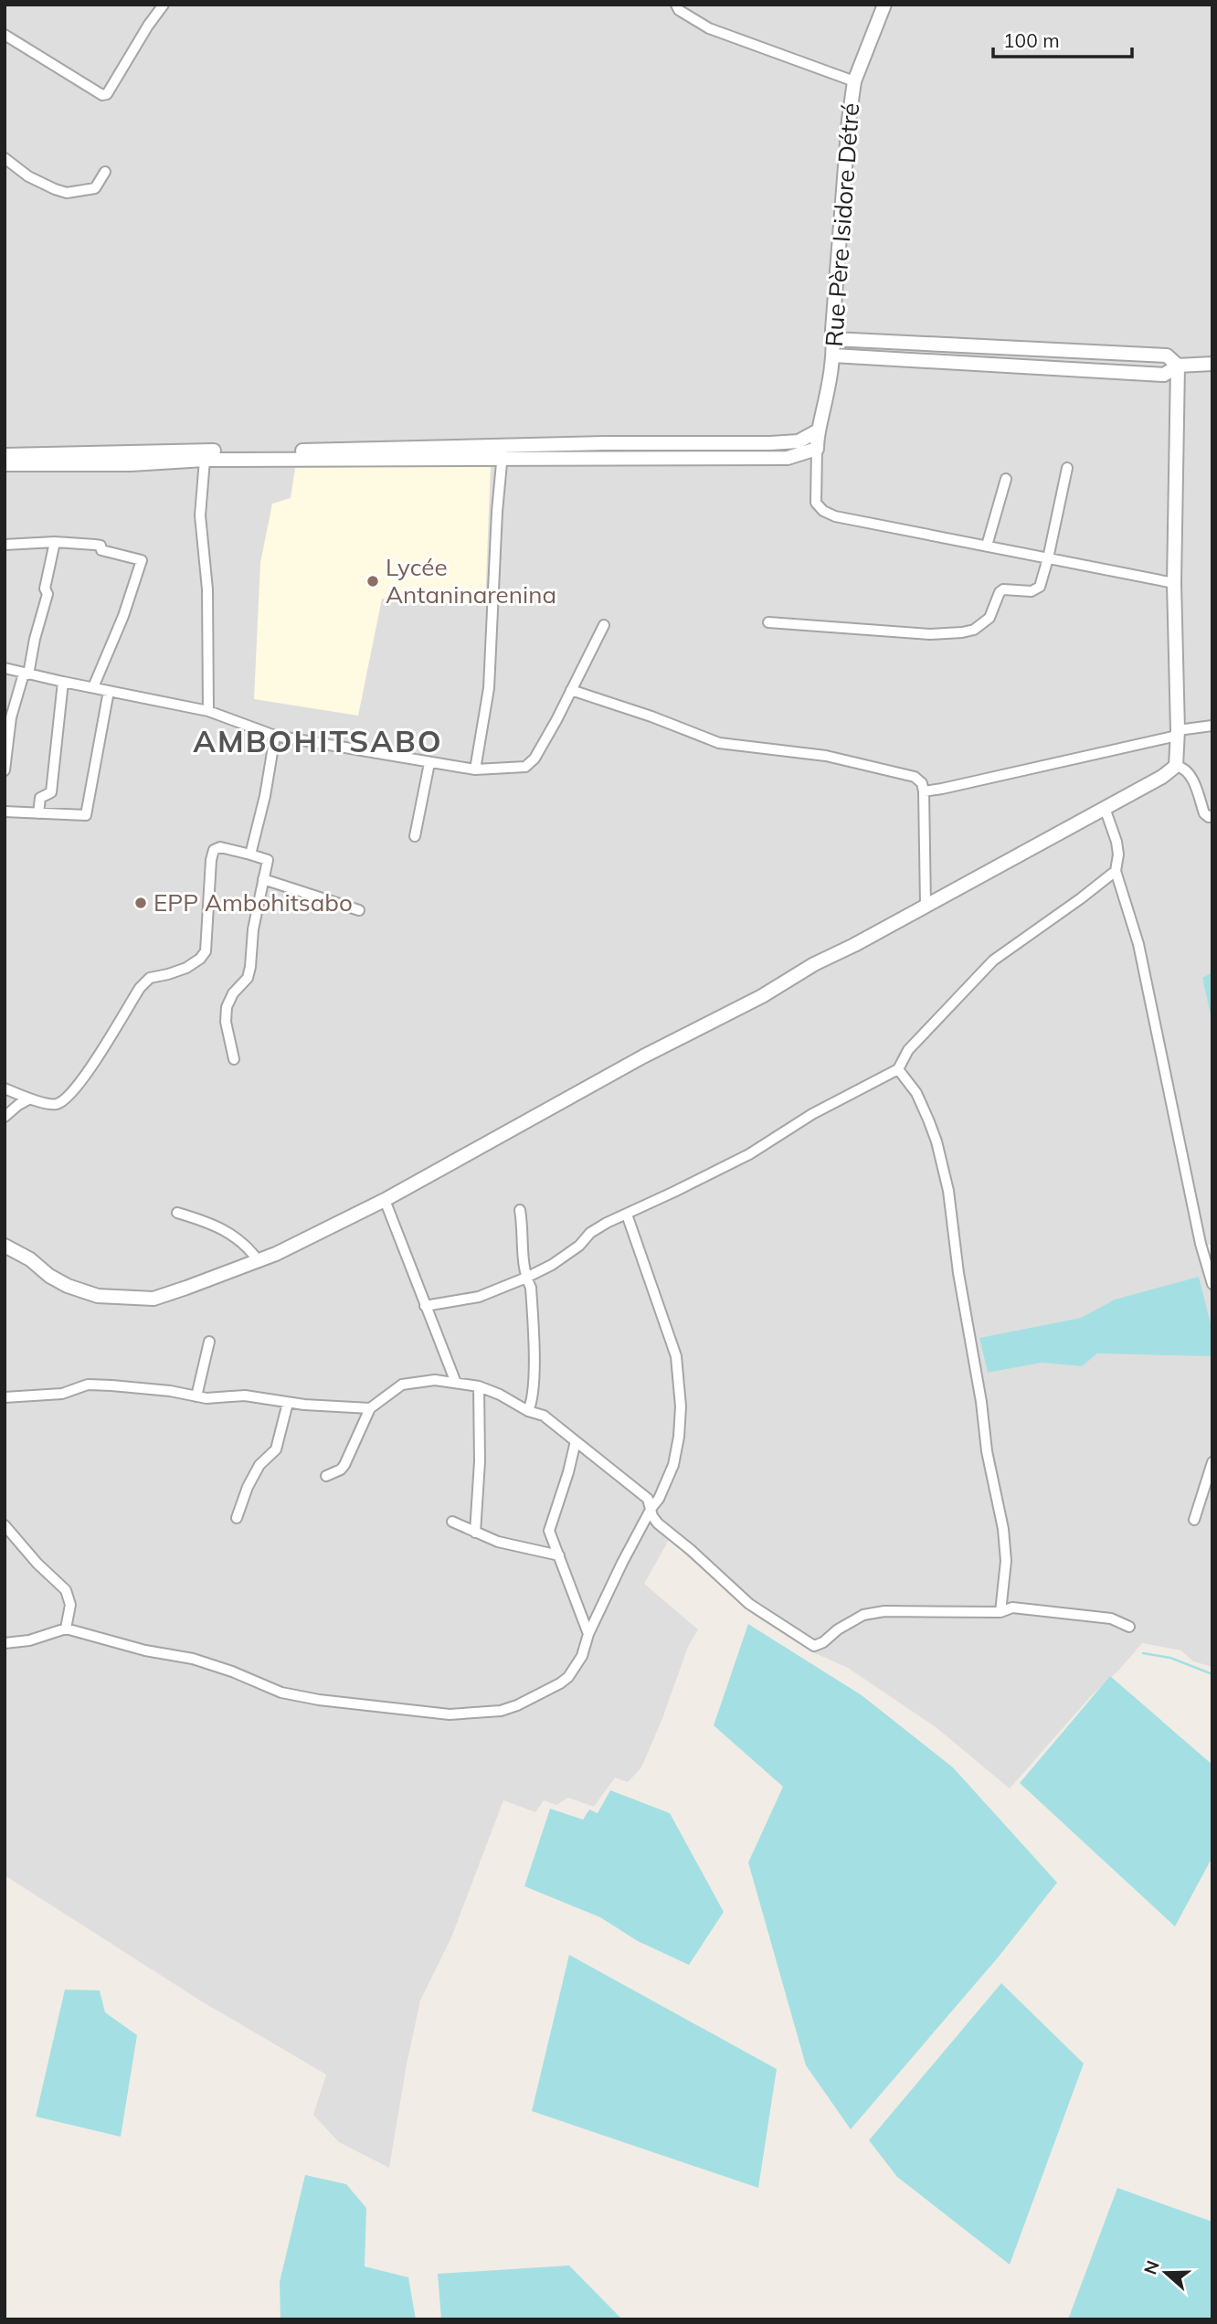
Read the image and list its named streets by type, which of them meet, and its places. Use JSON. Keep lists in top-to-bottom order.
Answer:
{
  "streets": {
    "street": ["Rue Père Isidore Détré"]
  },
  "districts": ["AMBOHITSABO"],
  "places": ["Lycée Antaninarenina", "EPP Ambohitsabo"],
  "scale_bar": "100 m",
  "north": "left"
}
